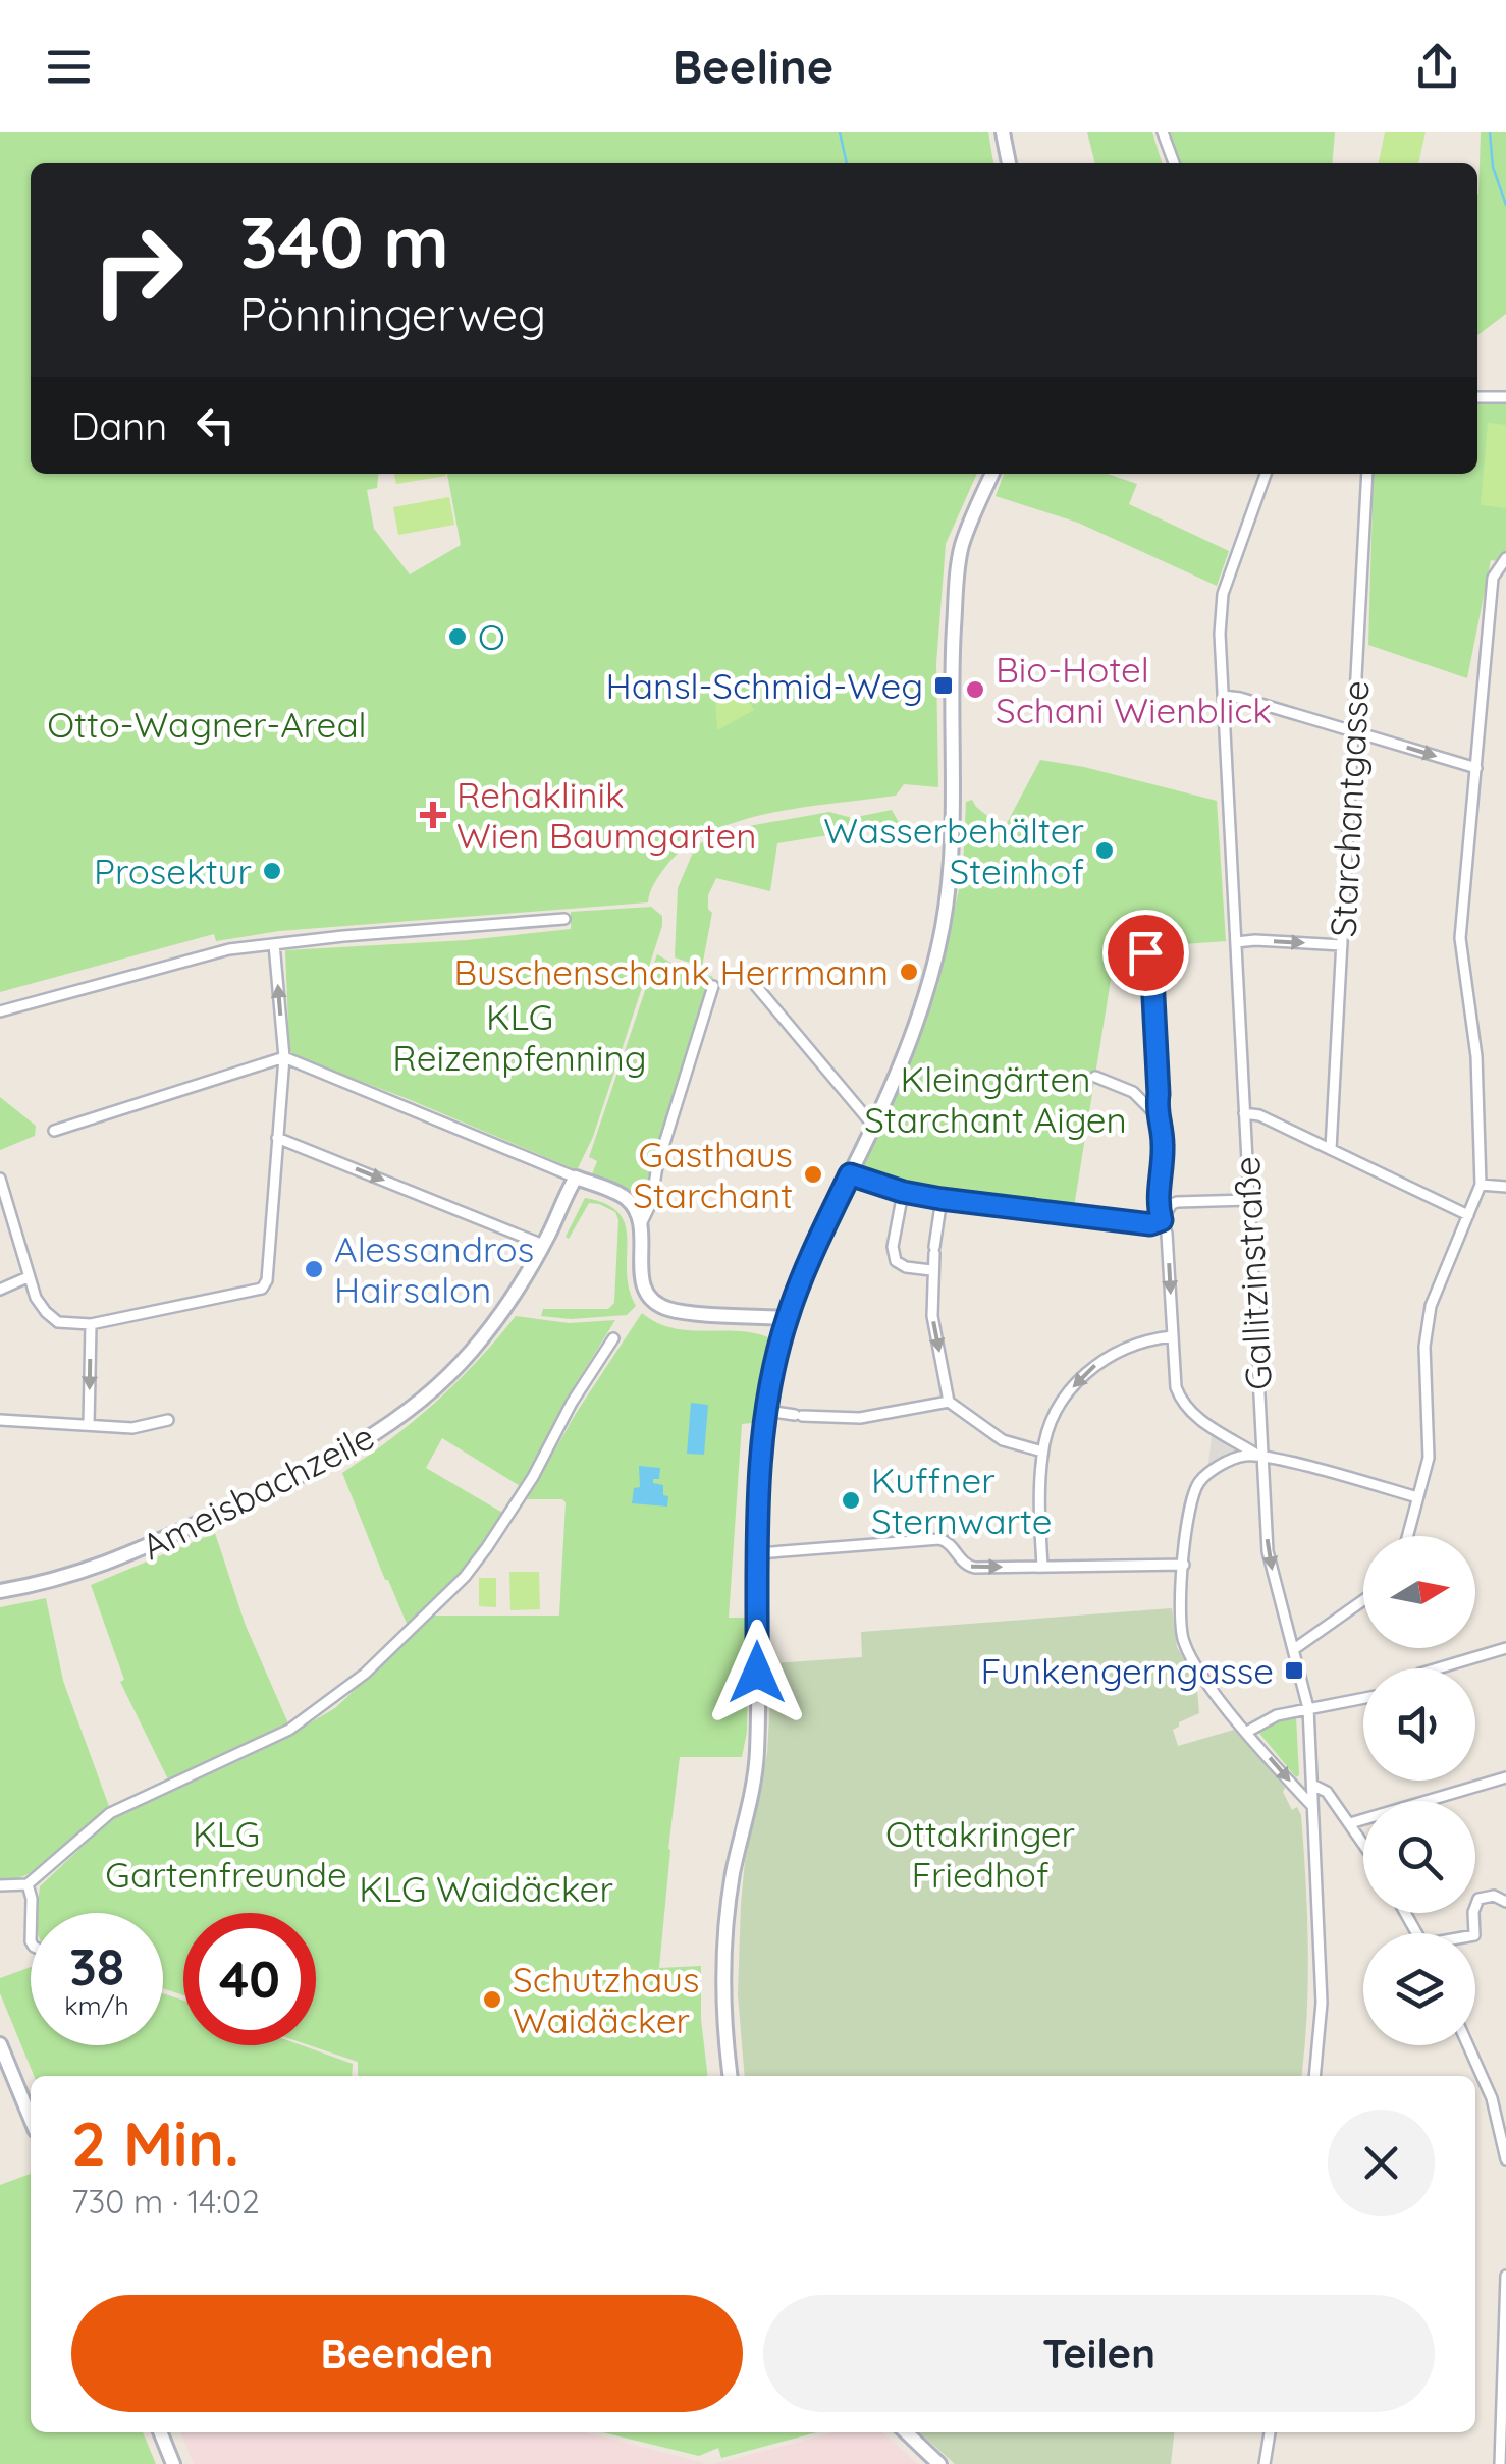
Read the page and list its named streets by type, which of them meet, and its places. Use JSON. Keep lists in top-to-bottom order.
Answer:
{
  "streets": {
    "street": ["Starchantgasse", "Gallitzinstraße", "Ameisbachzeile"]
  },
  "parks": [
    "Otto-Wagner-Areal",
    "KLG Reizenpfenning",
    "Kleingärten Starchant Aigen",
    "KLG Gartenfreunde",
    "Ottakringer Friedhof",
    "KLG Waidäcker"
  ],
  "places": {
    "other": [
      "O",
      "Bio-Hotel Schani Wienblick",
      "Wasserbehälter Steinhof",
      "Prosektur",
      "Buschenschank Herrmann",
      "Gasthaus Starchant",
      "Alessandros Hairsalon",
      "Kuffner Sternwarte",
      "Schutzhaus Waidäcker"
    ],
    "transit": ["Hansl-Schmid-Weg", "Funkengerngasse"],
    "health": ["Rehaklinik Wien Baumgarten"]
  },
  "north": "right",
  "page": {
    "header": "Beeline",
    "turn": ["340 m", "Pönningerweg"],
    "then": "Dann",
    "speed": "38 km/h",
    "limit": "40",
    "heading": ["2 Min.", "730 m · 14:02"],
    "buttons": ["Beenden", "Teilen"]
  }
}
